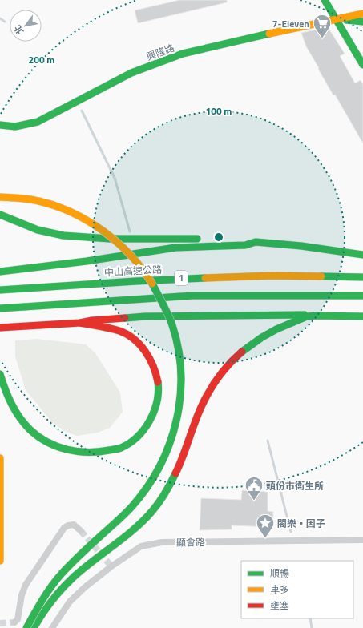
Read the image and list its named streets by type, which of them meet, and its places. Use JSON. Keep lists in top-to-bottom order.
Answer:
{
  "streets": {
    "main road": ["興隆路", "中山高速公路", "1"],
    "street": ["顯會路"]
  },
  "places": {
    "supermarket": ["7-Eleven"],
    "public building": ["頭份市衛生所"],
    "place": ["閤樂‧因子"]
  },
  "legend": ["順暢", "車多", "壅塞"],
  "north": "bottom left",
  "rings": ["200 m", "100 m"]
}
